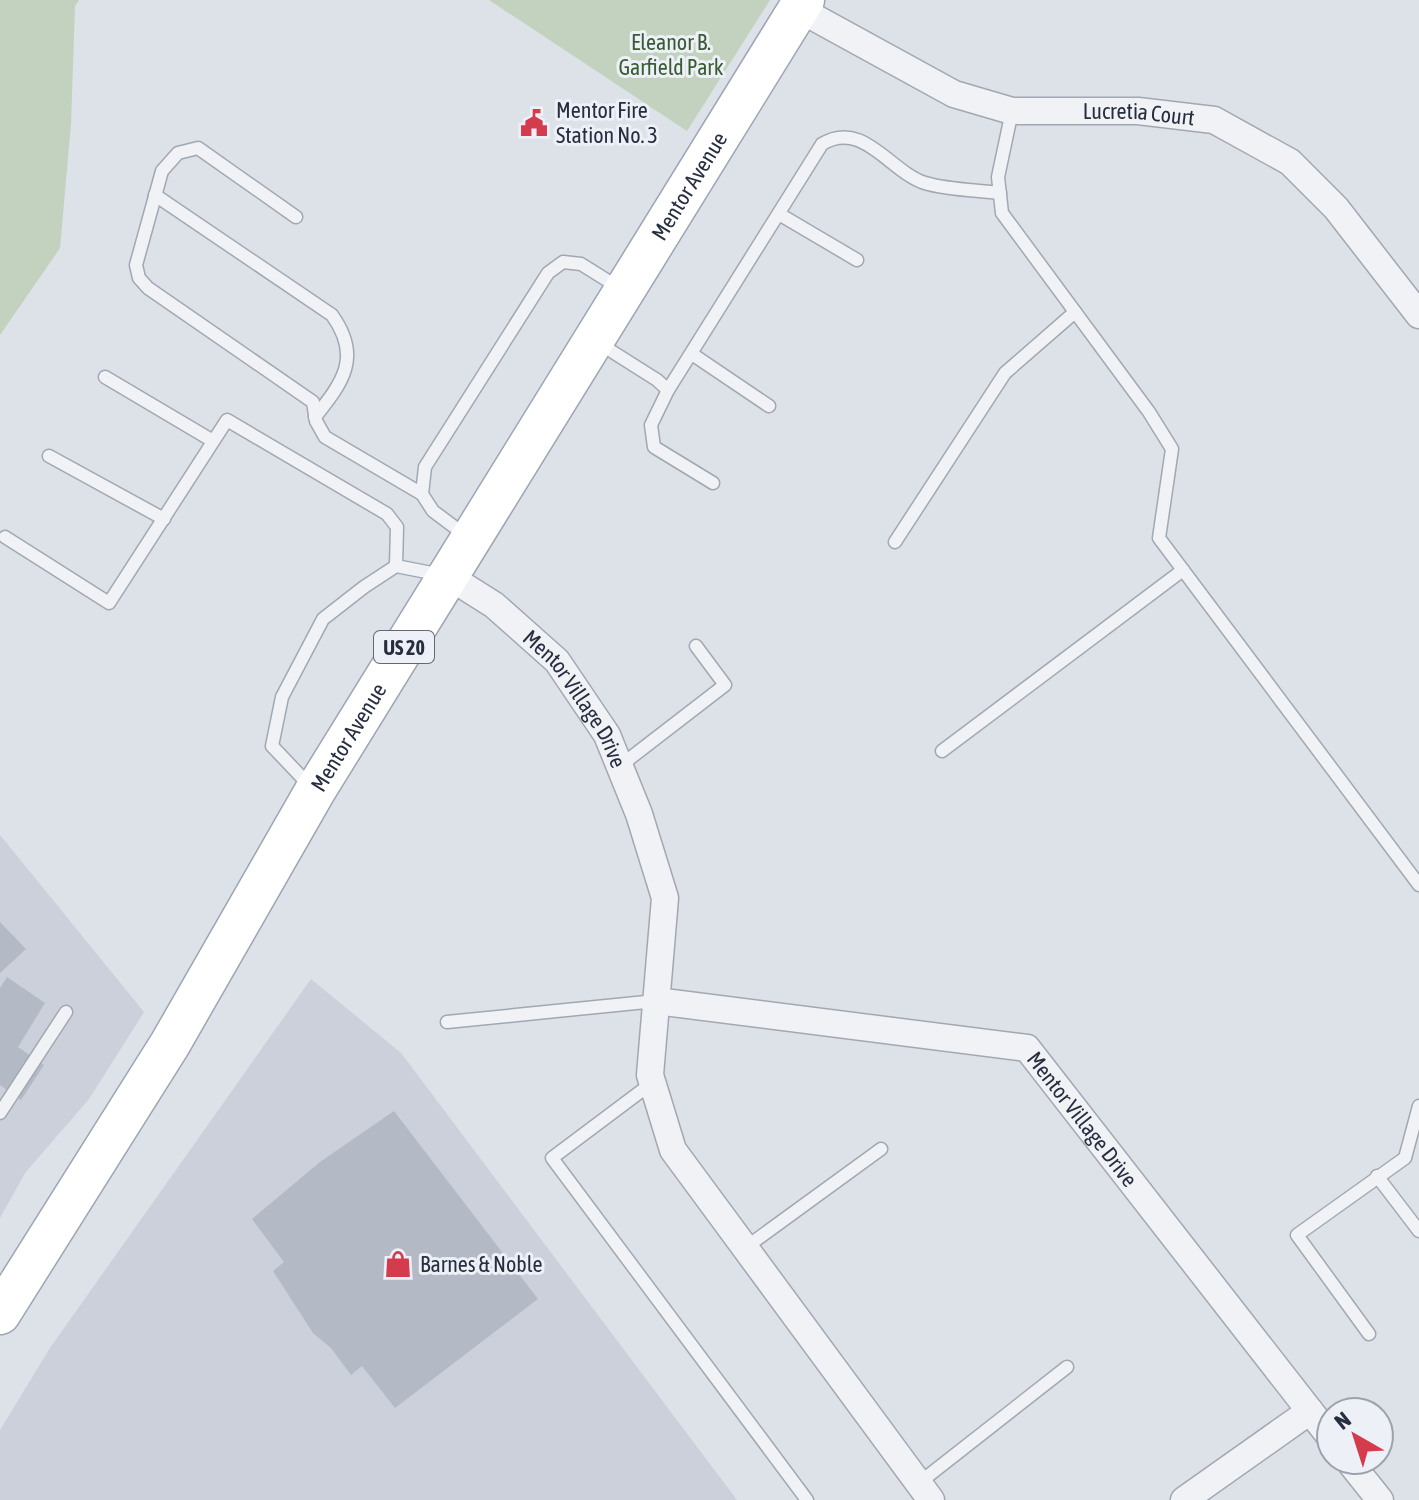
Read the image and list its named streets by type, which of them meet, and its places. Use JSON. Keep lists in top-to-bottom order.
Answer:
{
  "streets": {
    "main road": ["Mentor Avenue", "US 20"],
    "street": ["Lucretia Court", "Mentor Village Drive"]
  },
  "crossings": [
    ["Lucretia Court", "Mentor Avenue"],
    ["Mentor Avenue", "Mentor Village Drive"]
  ],
  "parks": ["Eleanor B. Garfield Park"],
  "places": {
    "public building": ["Mentor Fire Station No. 3"],
    "shop": ["Barnes & Noble"]
  },
  "north": "top left"
}
